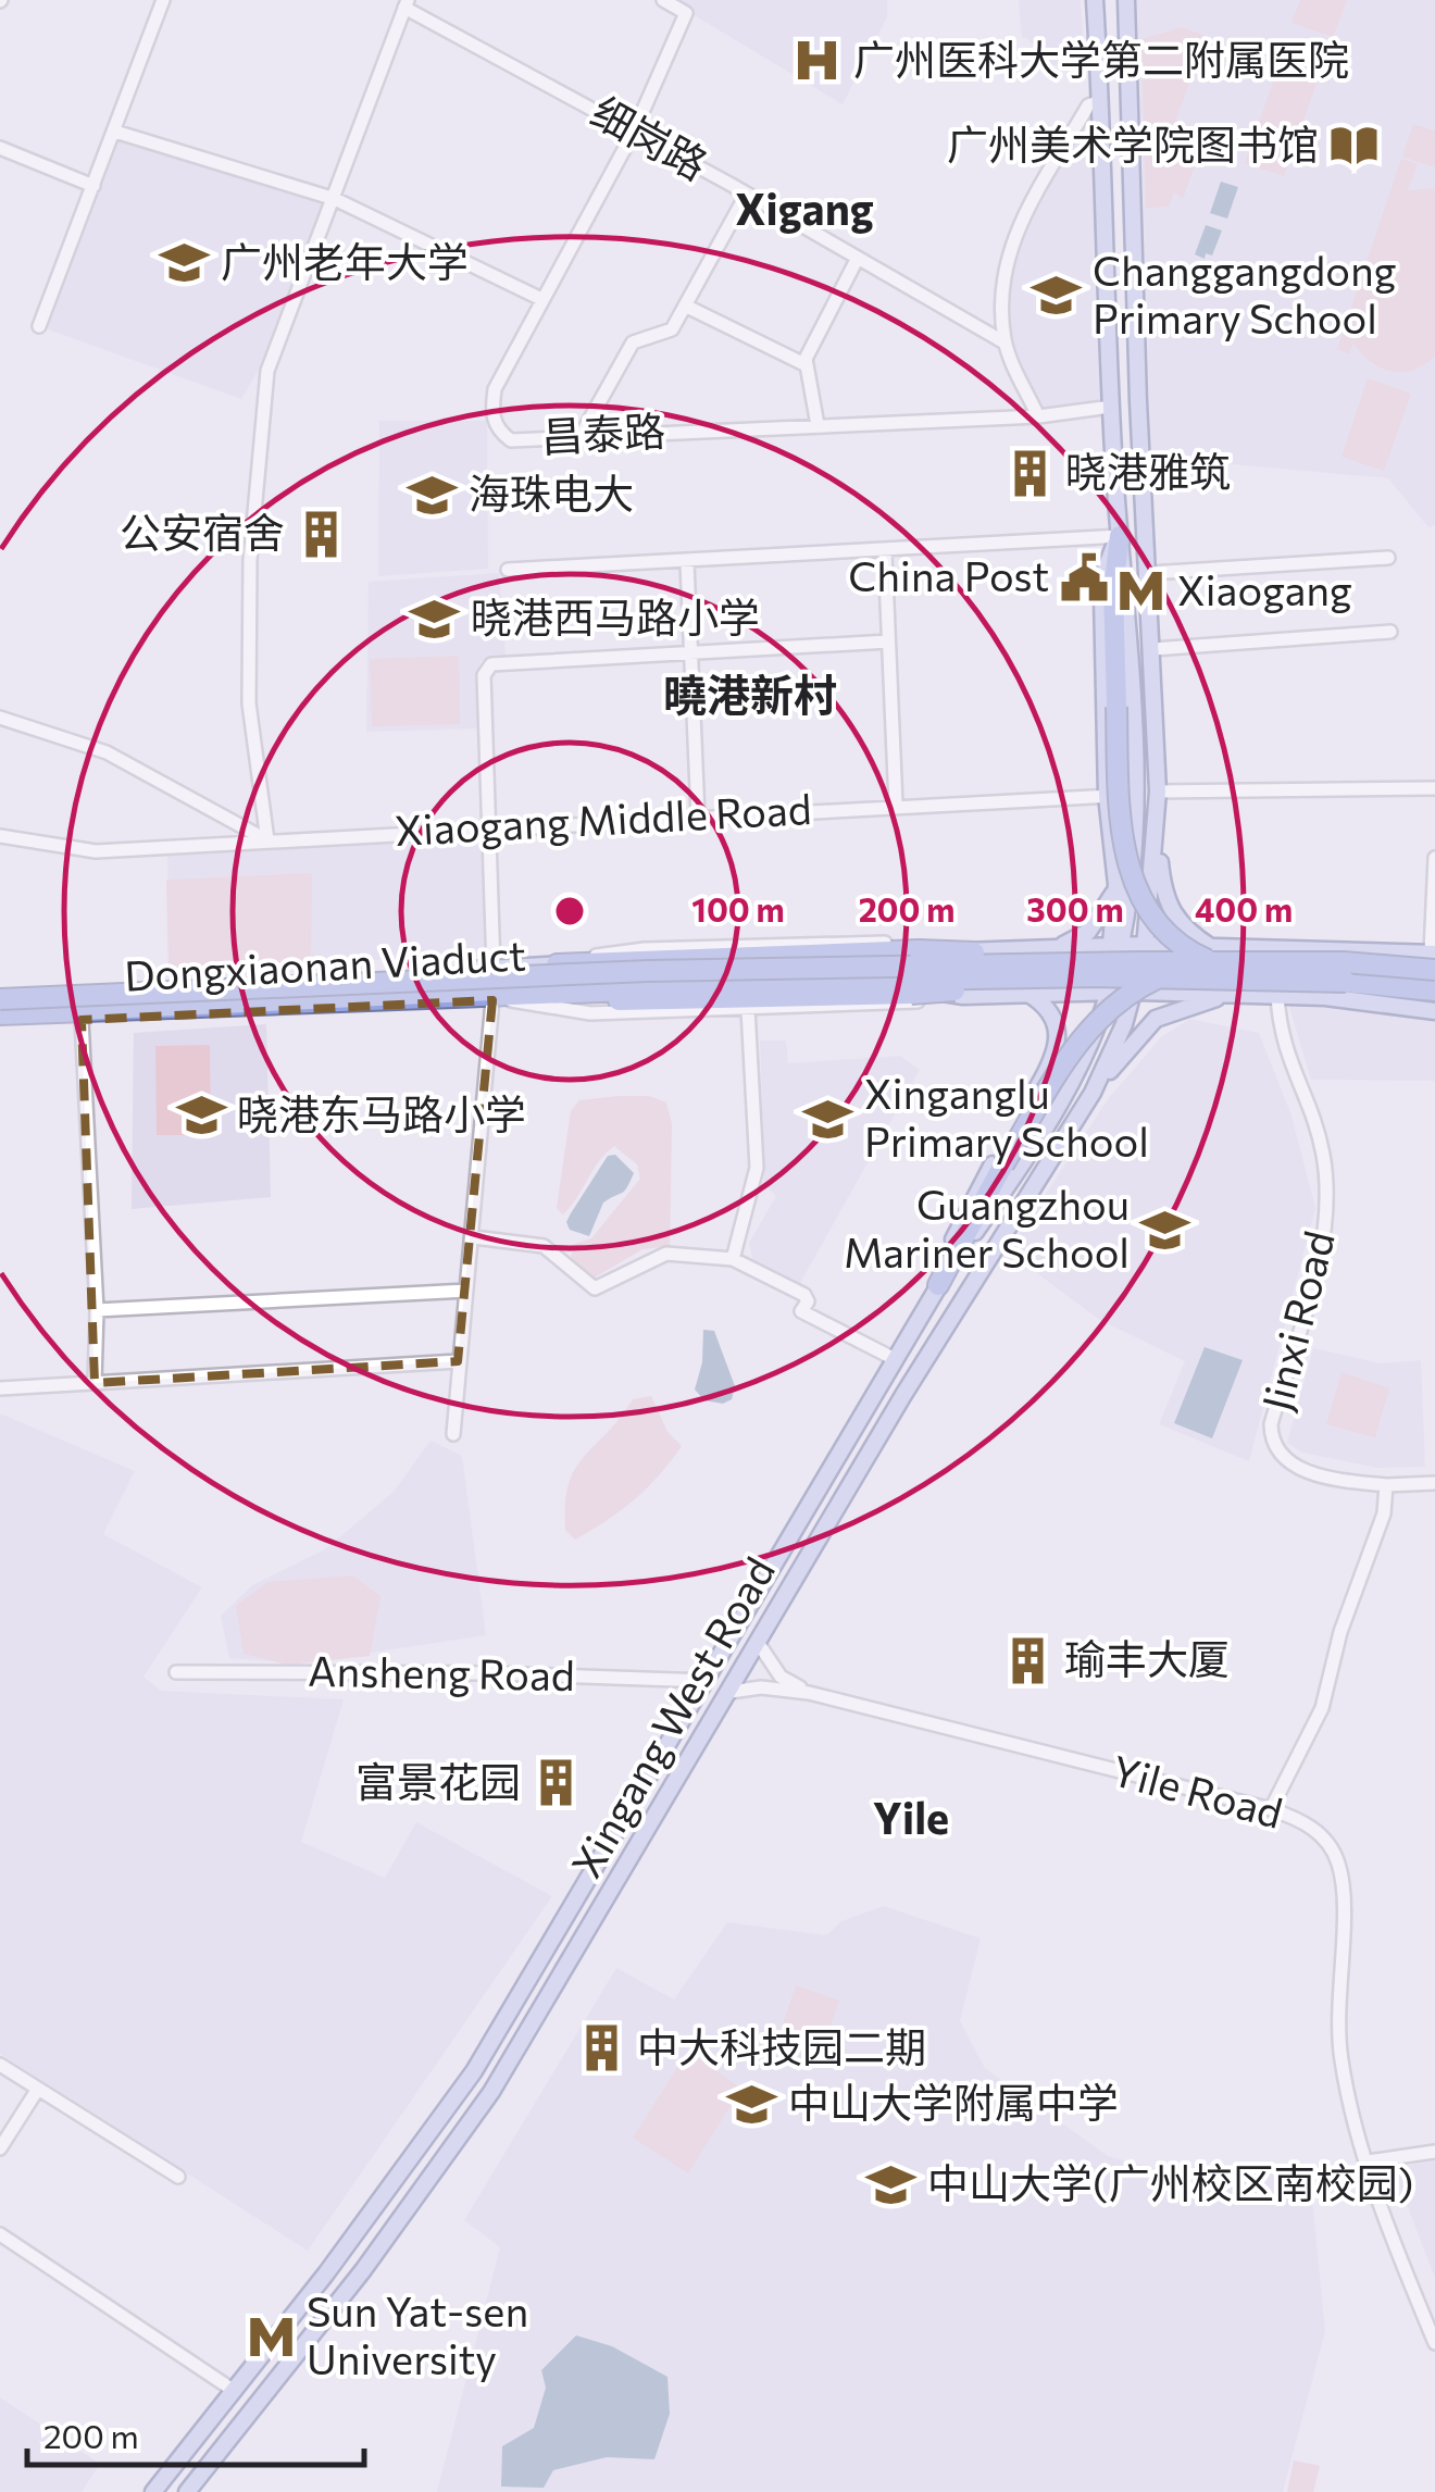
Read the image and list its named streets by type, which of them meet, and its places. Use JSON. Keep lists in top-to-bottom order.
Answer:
{
  "streets": {
    "highway": ["Dongxiaonan Viaduct"],
    "main road": ["Xingang West Road"],
    "street": [
      "细岗路",
      "昌泰路",
      "Xiaogang Middle Road",
      "Jinxi Road",
      "Ansheng Road",
      "Yile Road"
    ]
  },
  "crossings": [
    ["细岗路", "昌泰路"],
    ["Dongxiaonan Viaduct", "Xingang West Road"],
    ["Ansheng Road", "Xingang West Road"]
  ],
  "districts": ["Xigang", "曉港新村", "Yile"],
  "places": {
    "hospital": ["广州医科大学第二附属医院"],
    "library": ["广州美术学院图书馆"],
    "school or university": [
      "广州老年大学",
      "Changgangdong Primary School",
      "海珠电大",
      "晓港西马路小学",
      "晓港东马路小学",
      "Xinganglu Primary School",
      "Guangzhou Mariner School",
      "中山大学附属中学",
      "中山大学(广州校区南校园)"
    ],
    "building": [
      "晓港雅筑",
      "公安宿舍",
      "瑜丰大厦",
      "富景花园",
      "中大科技园二期"
    ],
    "public building": ["China Post"],
    "metro station": ["Xiaogang", "Sun Yat-sen University"]
  },
  "scale_bar": "200 m",
  "rings": [
    "100 m",
    "200 m",
    "300 m",
    "400 m"
  ]
}
